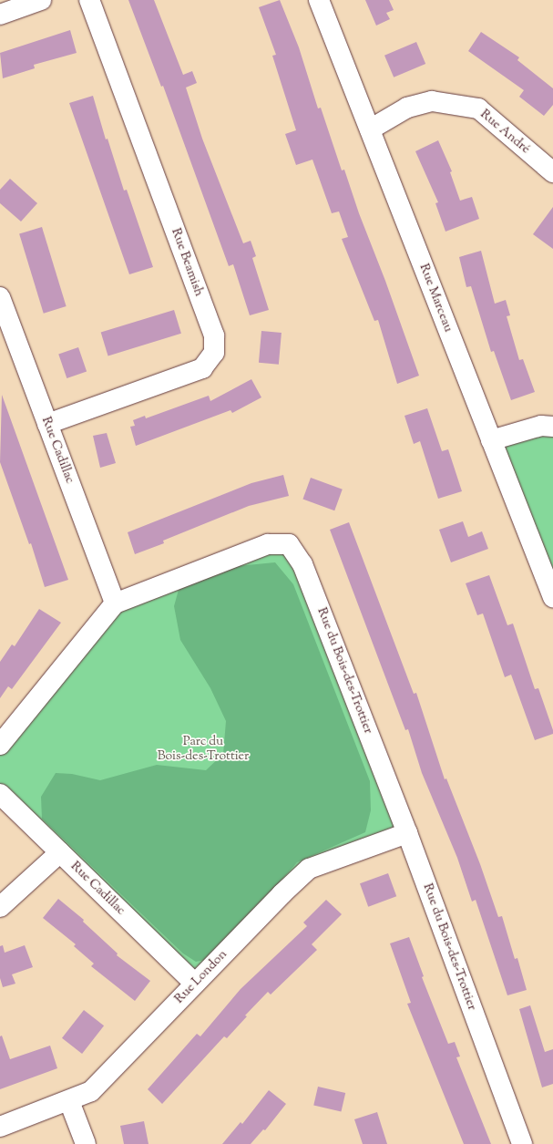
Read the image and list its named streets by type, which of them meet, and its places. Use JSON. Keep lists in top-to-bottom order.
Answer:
{
  "streets": {
    "street": [
      "Rue André",
      "Rue Beamish",
      "Rue Marceau",
      "Rue Cadillac",
      "Rue du Bois-des-Trottier",
      "Rue London"
    ]
  },
  "crossings": [
    ["Rue André", "Rue Marceau"],
    ["Rue Beamish", "Rue Cadillac"],
    ["Rue Cadillac", "Rue du Bois-des-Trottier"],
    ["Rue Cadillac", "Rue London"],
    ["Rue du Bois-des-Trottier", "Rue London"]
  ],
  "parks": ["Parc du Bois-des-Trottier"]
}
